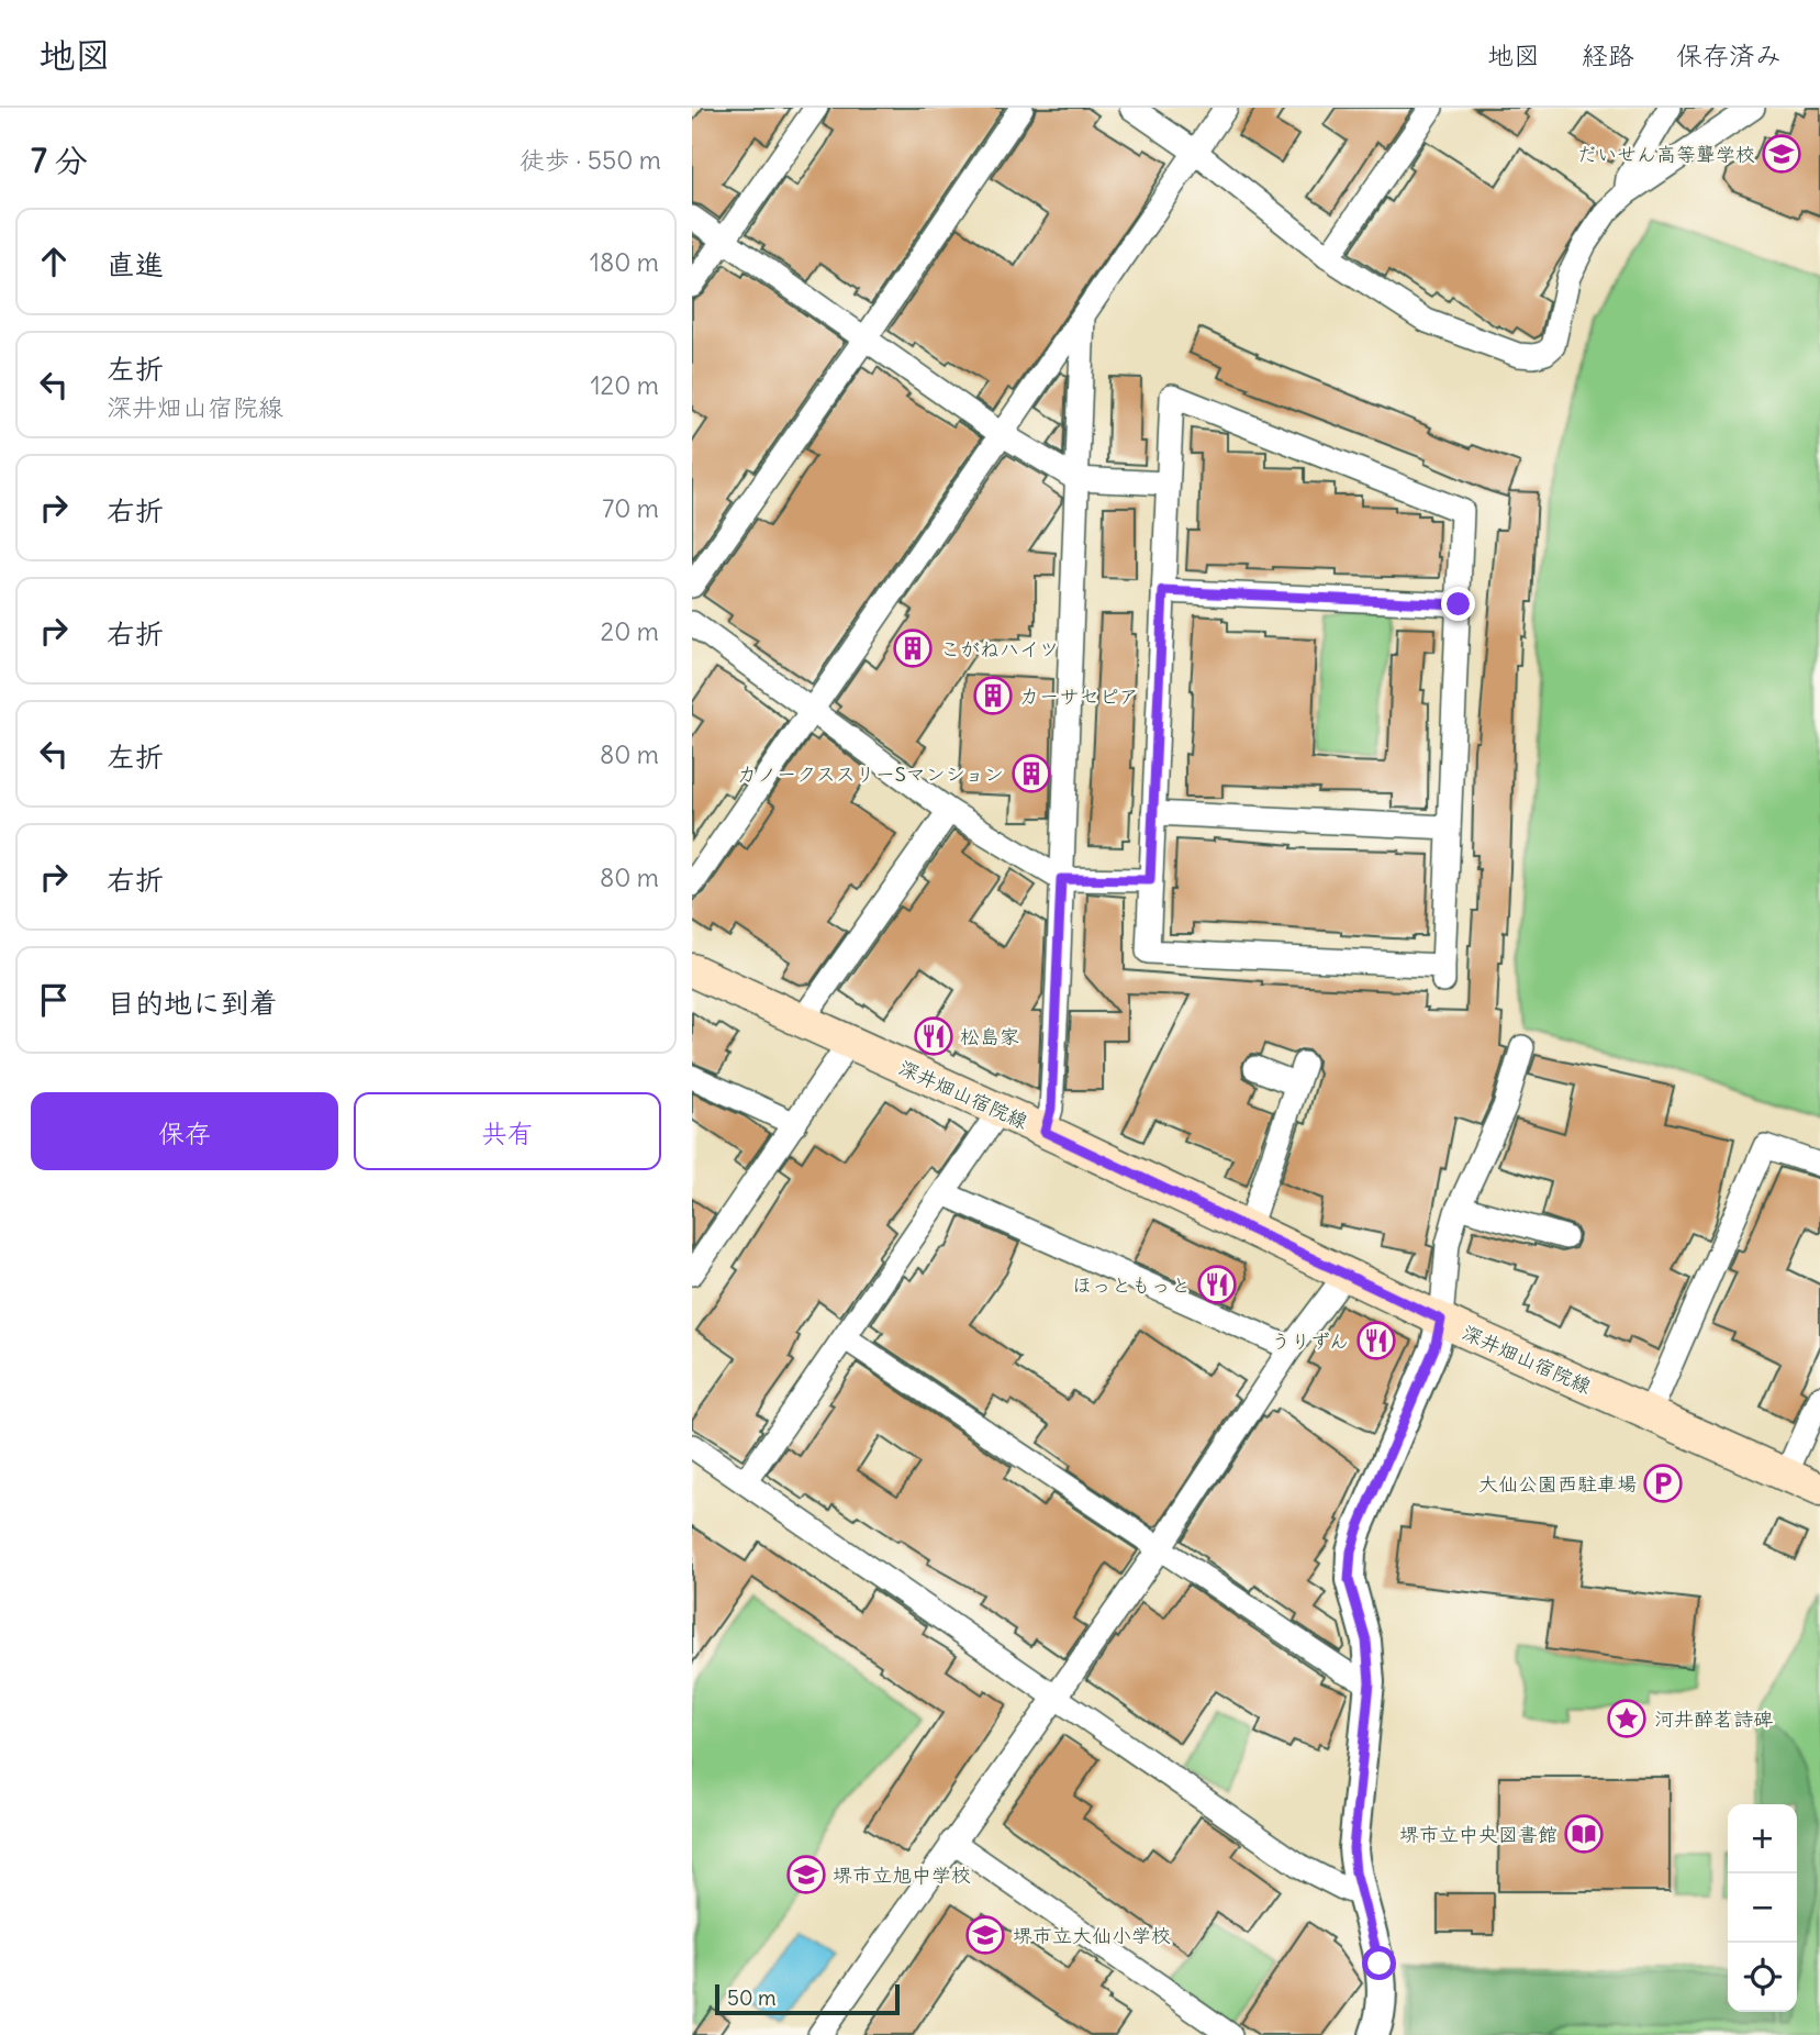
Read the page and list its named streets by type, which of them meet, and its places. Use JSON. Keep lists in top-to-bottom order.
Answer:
{
  "streets": {
    "main road": ["深井畑山宿院線"]
  },
  "places": {
    "school or university": ["だいせん高等聾学校", "堺市立旭中学校", "堺市立大仙小学校"],
    "building": ["こがねハイツ", "カーサセピア", "カノークススリーSマンション"],
    "restaurant": ["松島家", "ほっともっと", "うりずん"],
    "parking": ["大仙公園西駐車場"],
    "place": ["河井醉茗詩碑"],
    "library": ["堺市立中央図書館"]
  },
  "scale_bar": "50 m",
  "page": {
    "header": "地図",
    "nav": ["地図", "経路", "保存済み"],
    "heading": ["7 分", "徒歩 · 550 m"],
    "list": [
      ["直進", "180 m"],
      ["左折", "深井畑山宿院線", "120 m"],
      ["右折", "70 m"],
      ["右折", "20 m"],
      ["左折", "80 m"],
      ["右折", "80 m"],
      "目的地に到着"
    ],
    "buttons": ["保存", "共有"],
    "map_buttons": ["+", "−"],
    "scale": "50 m"
  }
}
